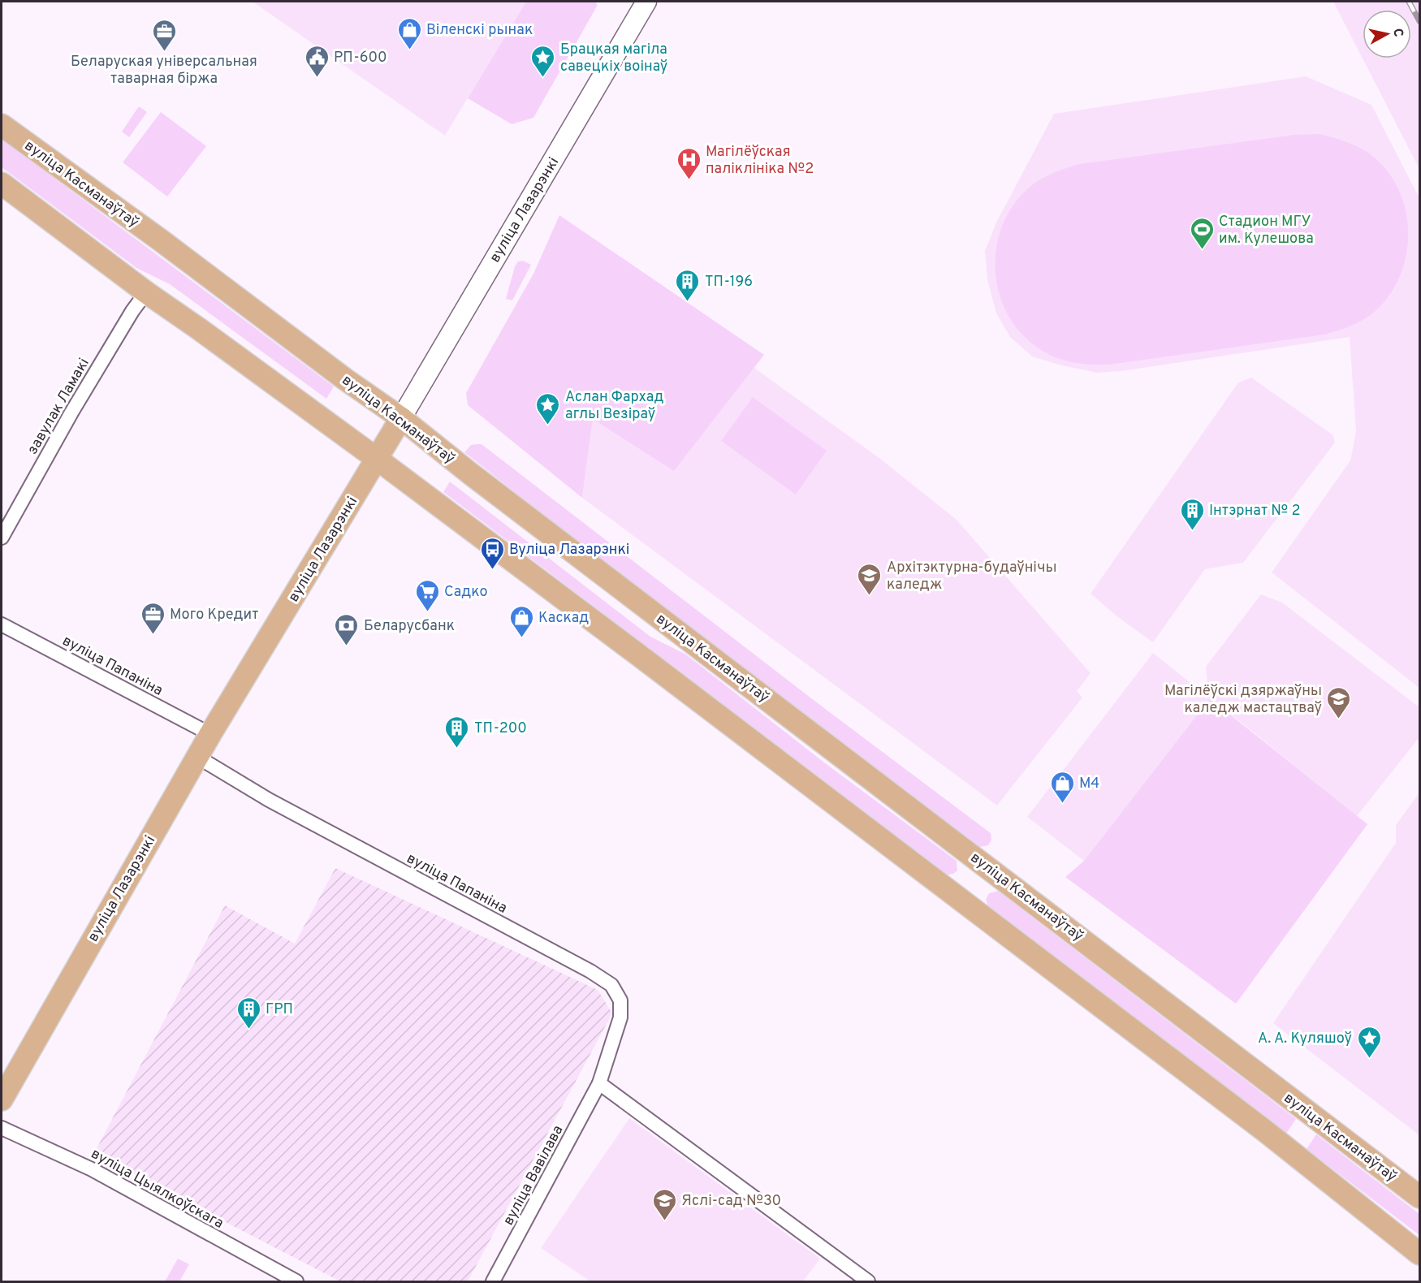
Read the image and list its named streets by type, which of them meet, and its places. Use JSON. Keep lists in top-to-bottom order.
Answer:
{
  "streets": {
    "main road": ["вуліца Касманаўтаў", "вуліца Лазарэнкі"],
    "street": [
      "завулак Ламакі",
      "вуліца Папаніна",
      "вуліца Вавілава",
      "вуліца Цыялкоўскага"
    ]
  },
  "crossings": [
    ["вуліца Касманаўтаў", "вуліца Лазарэнкі"],
    ["вуліца Лазарэнкі", "вуліца Папаніна"],
    ["вуліца Папаніна", "вуліца Вавілава"]
  ],
  "places": {
    "shop": ["Віленскі рынак", "Каскад", "M4"],
    "office": ["Беларуская універсальная таварная біржа", "Мого Кредит"],
    "public building": ["РП-600"],
    "place": ["Брацкая магіла савецкіх воінаў", "Аслан Фархад аглы Везіраў", "А. А. Куляшоў"],
    "hospital": ["Магілёўская паліклініка №2"],
    "sports": ["Стадион МГУ им. Кулешова"],
    "building": [
      "ТП-196",
      "Інтэрнат № 2",
      "ТП-200",
      "ГРП"
    ],
    "bus stop": ["Вуліца Лазарэнкі"],
    "school or university": ["Архітэктурна-будаўнічы каледж", "Магілёўскі дзяржаўны каледж мастацтваў", "Яслі-сад №30"],
    "supermarket": ["Садко"],
    "bank": ["Беларусбанк"]
  },
  "north": "right"
}
